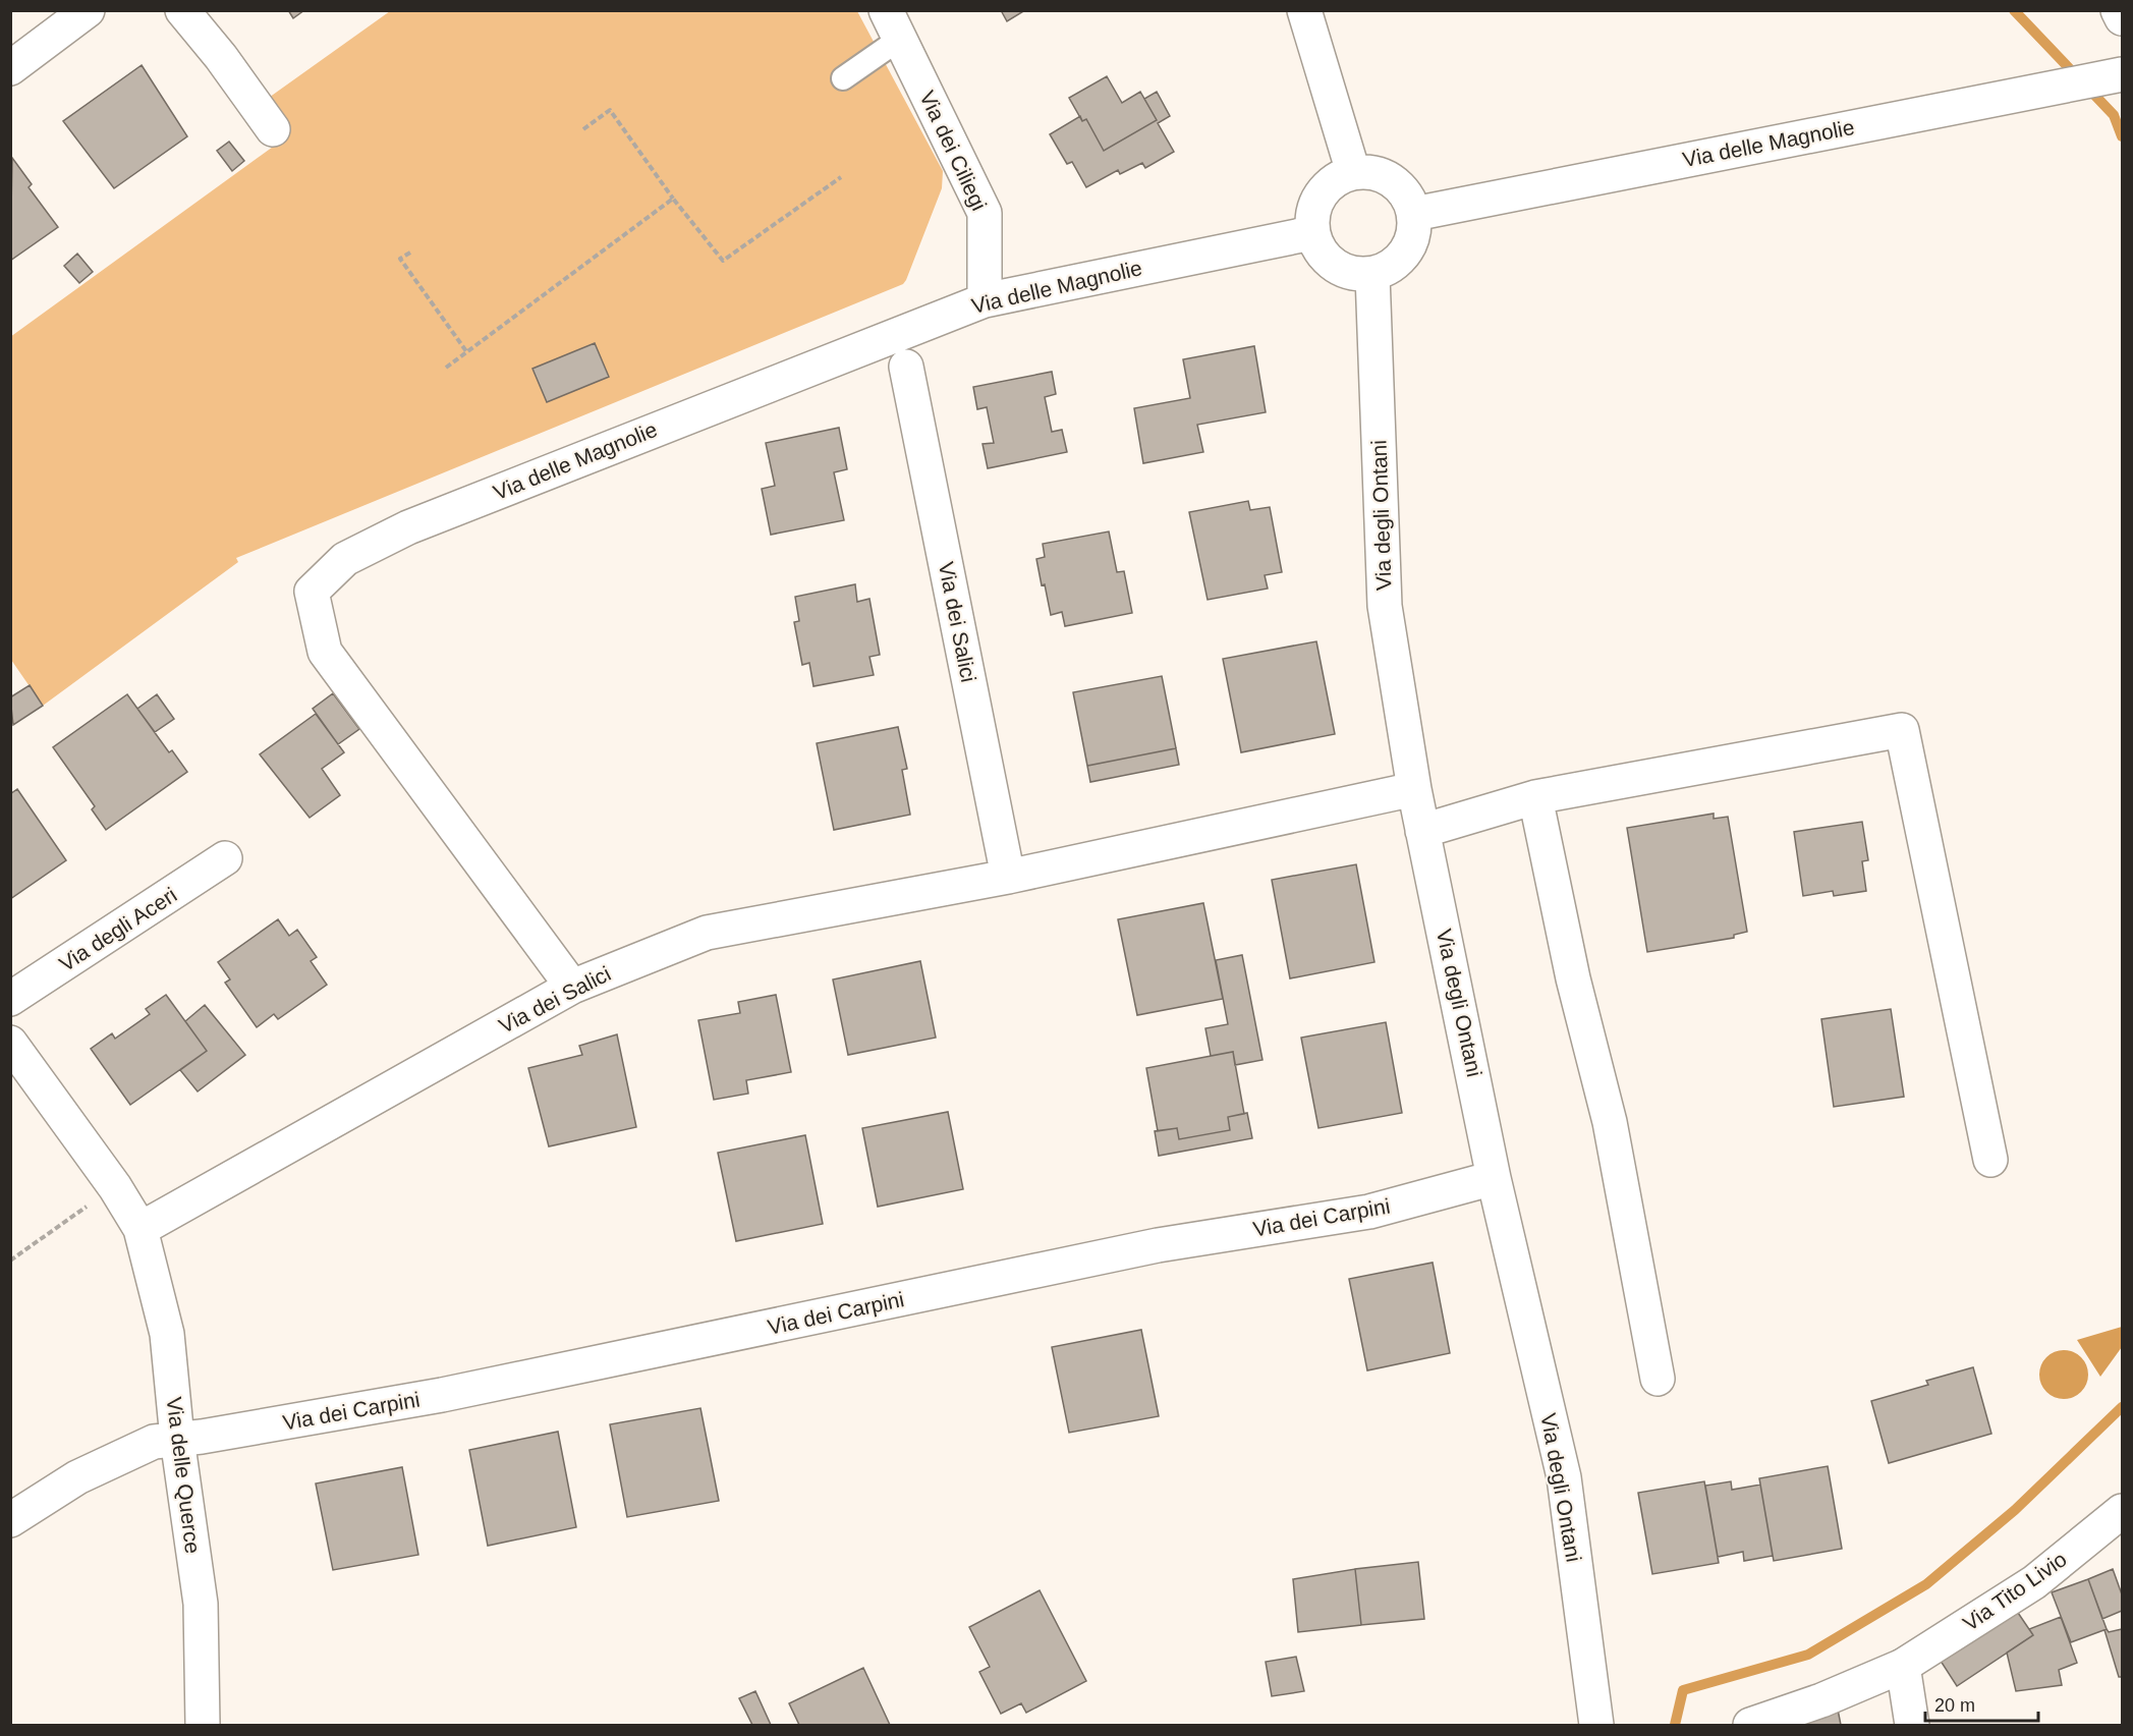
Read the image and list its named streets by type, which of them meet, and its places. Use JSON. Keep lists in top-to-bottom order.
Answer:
{
  "streets": {
    "street": [
      "Via delle Magnolie",
      "Via dei Ciliegi",
      "Via degli Ontani",
      "Via dei Salici",
      "Via degli Aceri",
      "Via dei Carpini",
      "Via delle Querce",
      "Via Tito Livio"
    ]
  },
  "crossings": [
    ["Via delle Magnolie", "Via dei Ciliegi"],
    ["Via delle Magnolie", "Via degli Ontani"],
    ["Via delle Magnolie", "Via dei Salici"],
    ["Via degli Ontani", "Via dei Salici"],
    ["Via degli Ontani", "Via dei Carpini"],
    ["Via dei Salici", "Via delle Querce"],
    ["Via dei Carpini", "Via delle Querce"]
  ],
  "scale_bar": "20 m"
}
